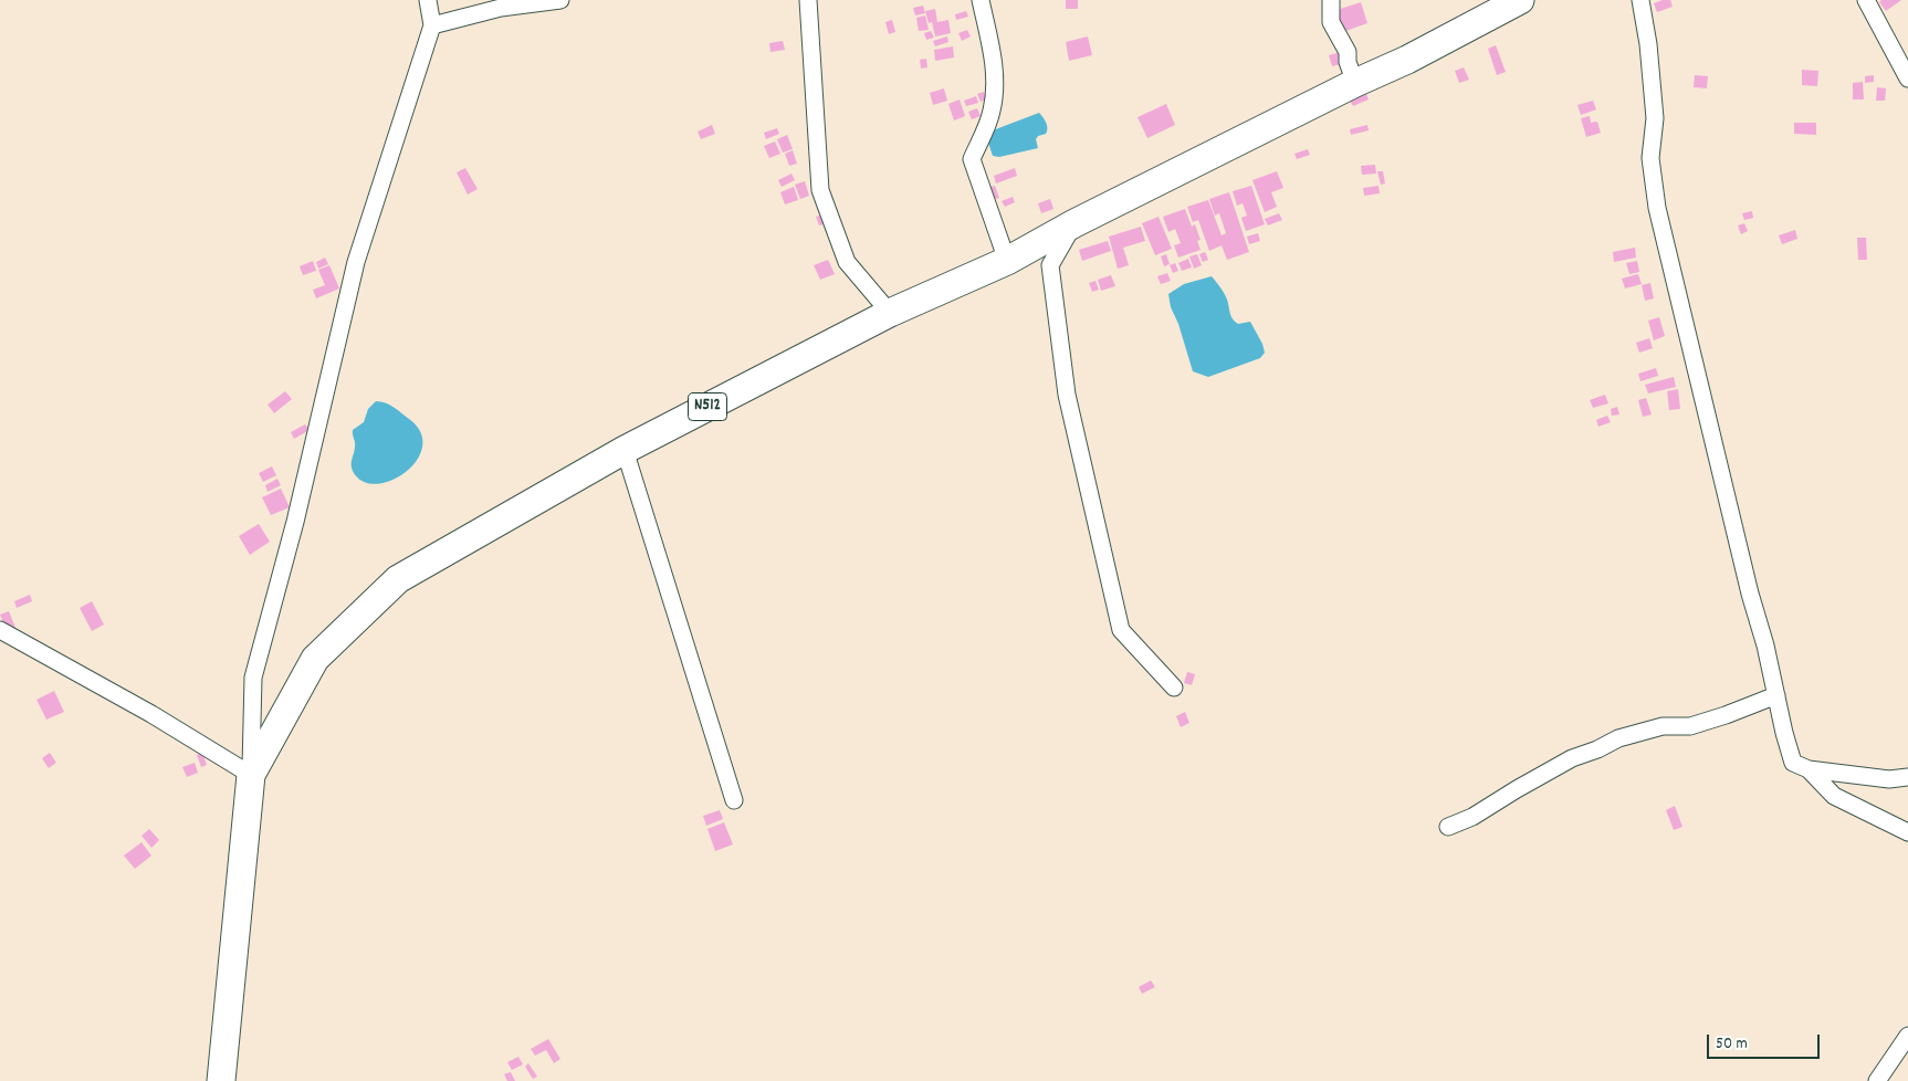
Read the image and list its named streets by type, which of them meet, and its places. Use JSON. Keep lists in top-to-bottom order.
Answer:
{
  "streets": {
    "highway": ["N512"]
  },
  "scale_bar": "50 m"
}
